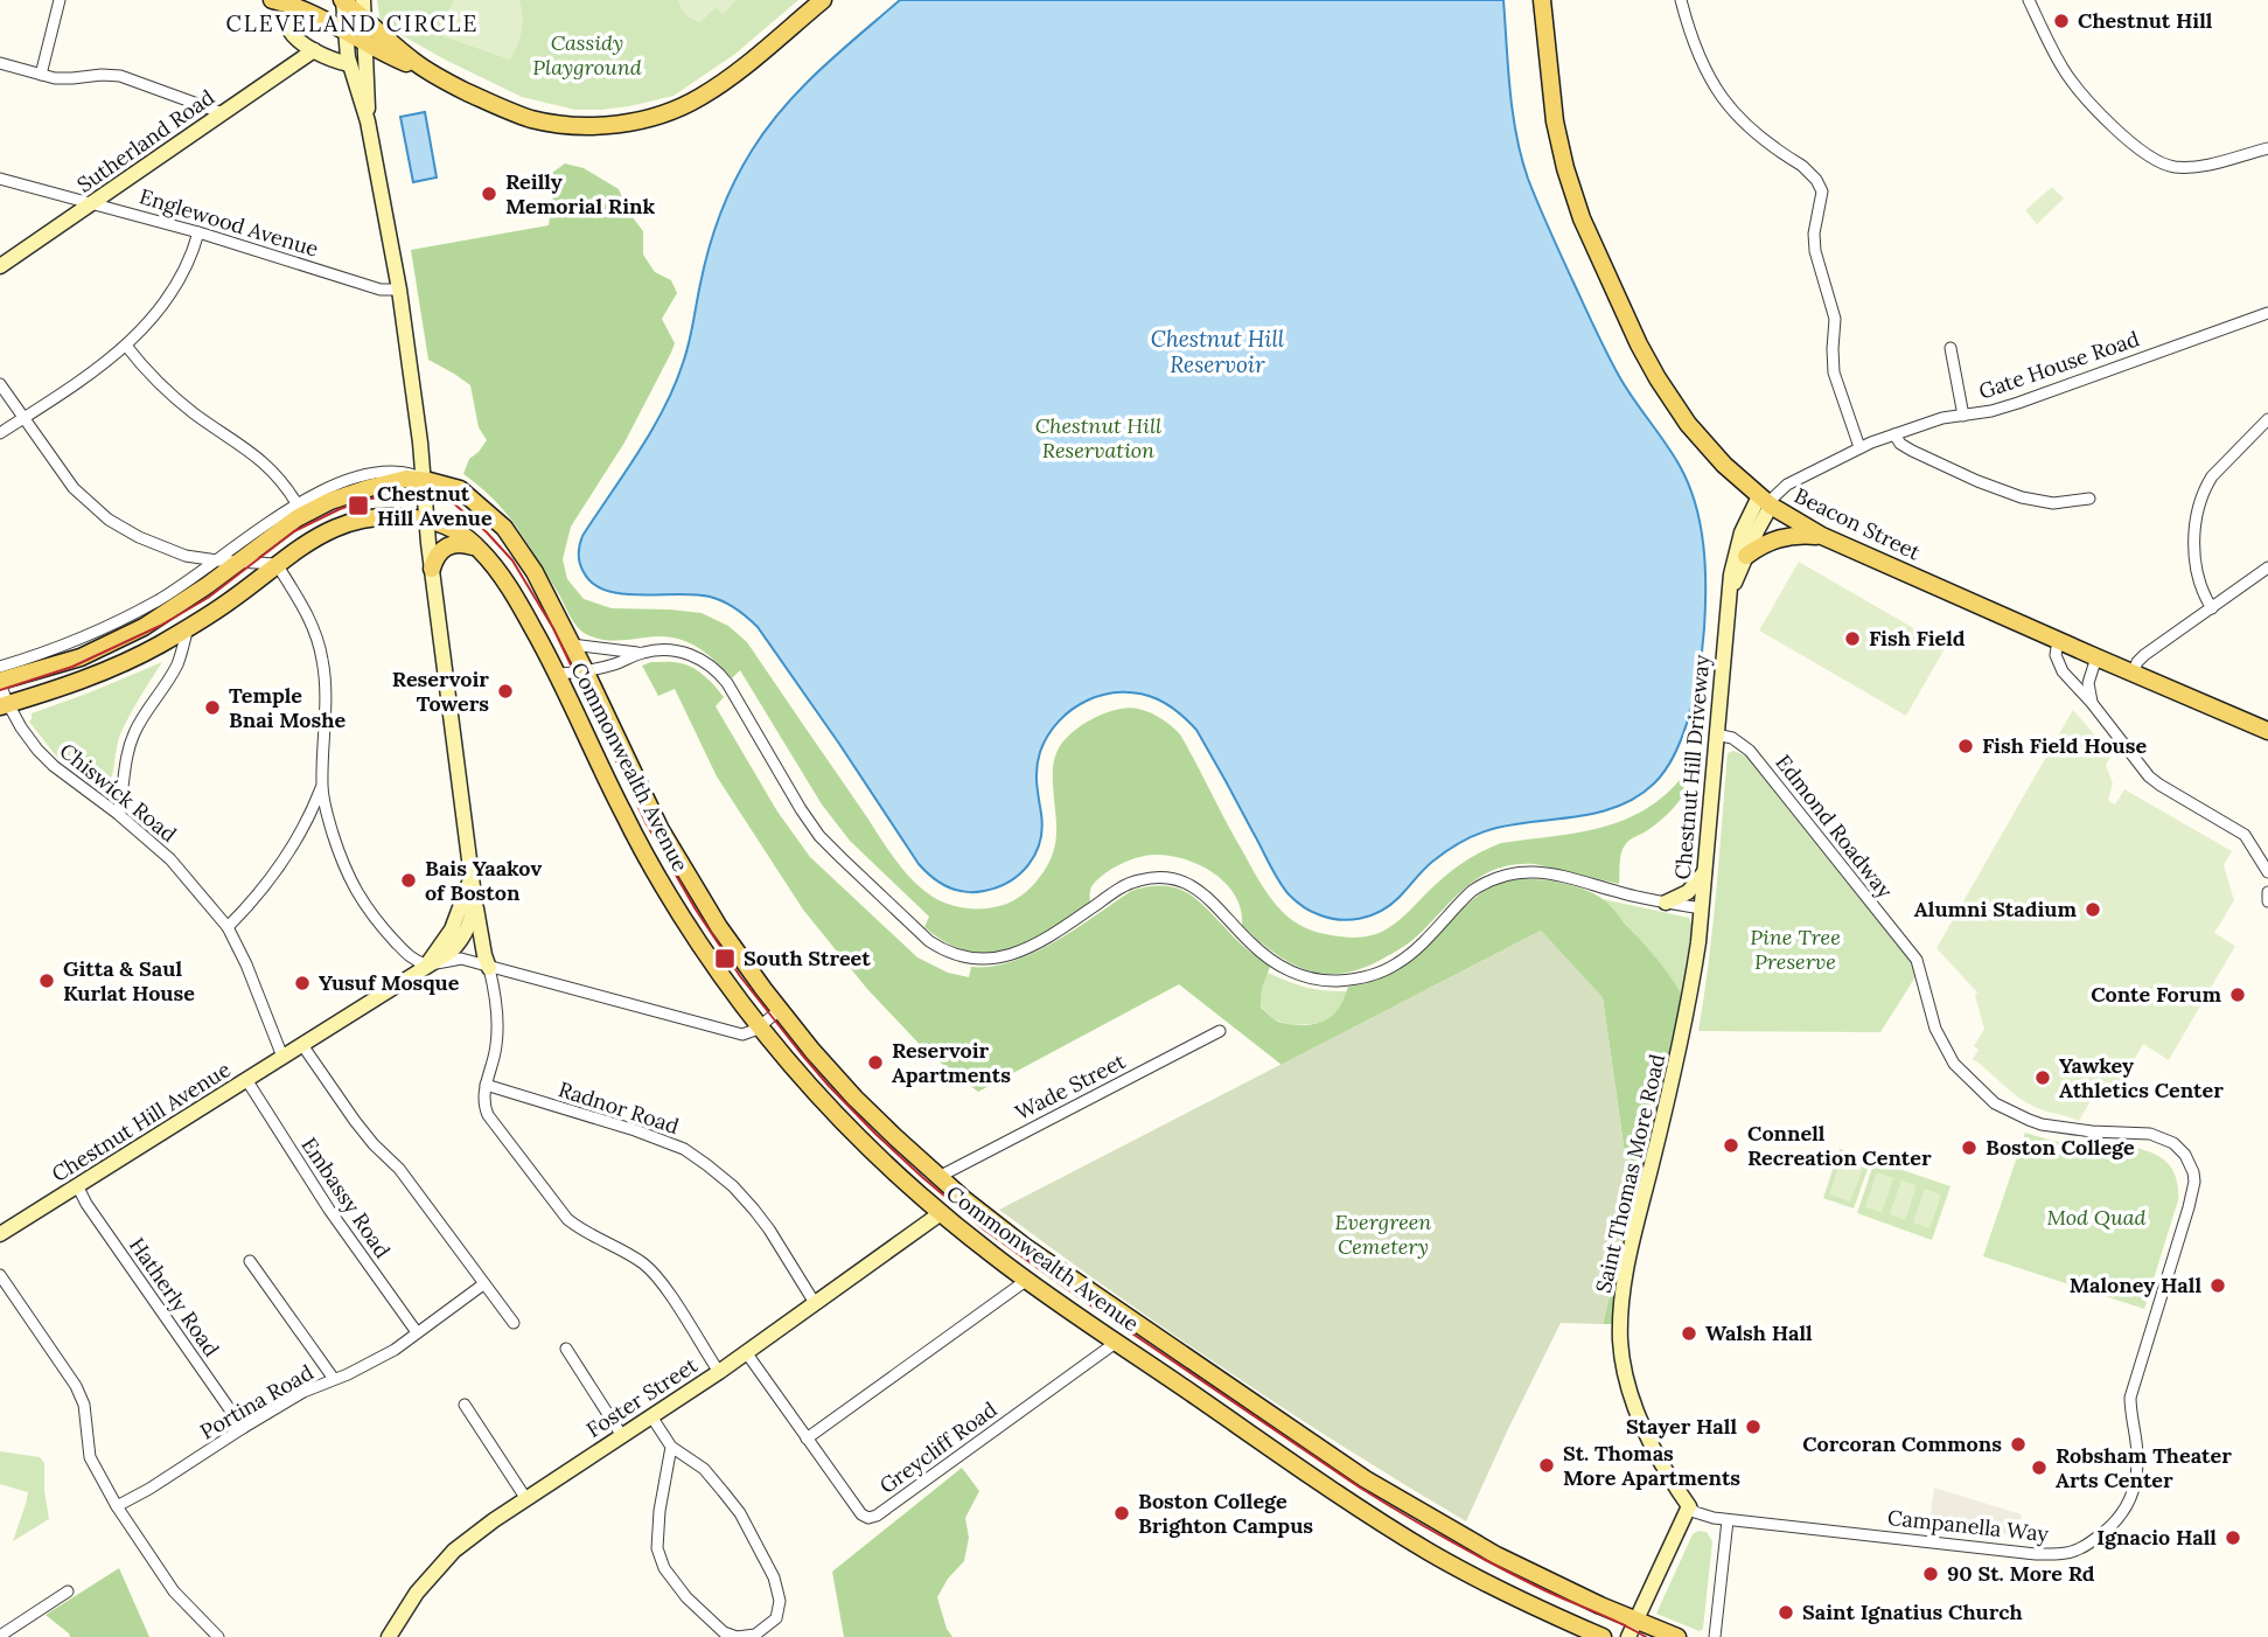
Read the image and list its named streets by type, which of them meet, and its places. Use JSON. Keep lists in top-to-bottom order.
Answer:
{
  "streets": {
    "main road": [
      "Sutherland Road",
      "Beacon Street",
      "Commonwealth Avenue",
      "Chestnut Hill Driveway",
      "Chestnut Hill Avenue",
      "Saint Thomas More Road",
      "Foster Street"
    ],
    "street": [
      "Englewood Avenue",
      "Gate House Road",
      "Chiswick Road",
      "Edmond Roadway",
      "Wade Street",
      "Radnor Road",
      "Embassy Road",
      "Hatherly Road",
      "Portina Road",
      "Greycliff Road",
      "Campanella Way"
    ]
  },
  "crossings": [
    ["Sutherland Road", "Englewood Avenue"],
    ["Englewood Avenue", "Chestnut Hill Avenue"],
    ["Gate House Road", "Beacon Street"],
    ["Gate House Road", "Chestnut Hill Driveway"],
    ["Beacon Street", "Chestnut Hill Driveway"],
    ["Commonwealth Avenue", "Chestnut Hill Driveway"],
    ["Commonwealth Avenue", "Chiswick Road"],
    ["Commonwealth Avenue", "Wade Street"],
    ["Commonwealth Avenue", "Chestnut Hill Avenue"],
    ["Commonwealth Avenue", "Foster Street"],
    ["Commonwealth Avenue", "Greycliff Road"],
    ["Chestnut Hill Driveway", "Edmond Roadway"],
    ["Chestnut Hill Driveway", "Saint Thomas More Road"],
    ["Chiswick Road", "Chestnut Hill Avenue"],
    ["Edmond Roadway", "Campanella Way"],
    ["Radnor Road", "Foster Street"],
    ["Chestnut Hill Avenue", "Embassy Road"],
    ["Chestnut Hill Avenue", "Hatherly Road"],
    ["Saint Thomas More Road", "Campanella Way"],
    ["Embassy Road", "Portina Road"],
    ["Hatherly Road", "Portina Road"],
    ["Foster Street", "Greycliff Road"]
  ],
  "districts": ["CLEVELAND CIRCLE"],
  "water": ["Chestnut Hill Reservoir"],
  "parks": [
    "Cassidy Playground",
    "Chestnut Hill Reservation",
    "Pine Tree Preserve",
    "Mod Quad",
    "Evergreen Cemetery"
  ],
  "places": {
    "other": [
      "Chestnut Hill",
      "Reilly Memorial Rink",
      "Fish Field",
      "Reservoir Towers",
      "Temple Bnai Moshe",
      "Fish Field House",
      "Bais Yaakov of Boston",
      "Alumni Stadium",
      "Gitta & Saul Kurlat House",
      "Yusuf Mosque",
      "Conte Forum",
      "Reservoir Apartments",
      "Yawkey Athletics Center",
      "Connell Recreation Center",
      "Boston College",
      "Maloney Hall",
      "Walsh Hall",
      "Stayer Hall",
      "Corcoran Commons",
      "St. Thomas More Apartments",
      "Robsham Theater Arts Center",
      "Boston College Brighton Campus",
      "Ignacio Hall",
      "90 St. More Rd",
      "Saint Ignatius Church"
    ],
    "transit": ["Chestnut Hill Avenue", "South Street"]
  }
}
